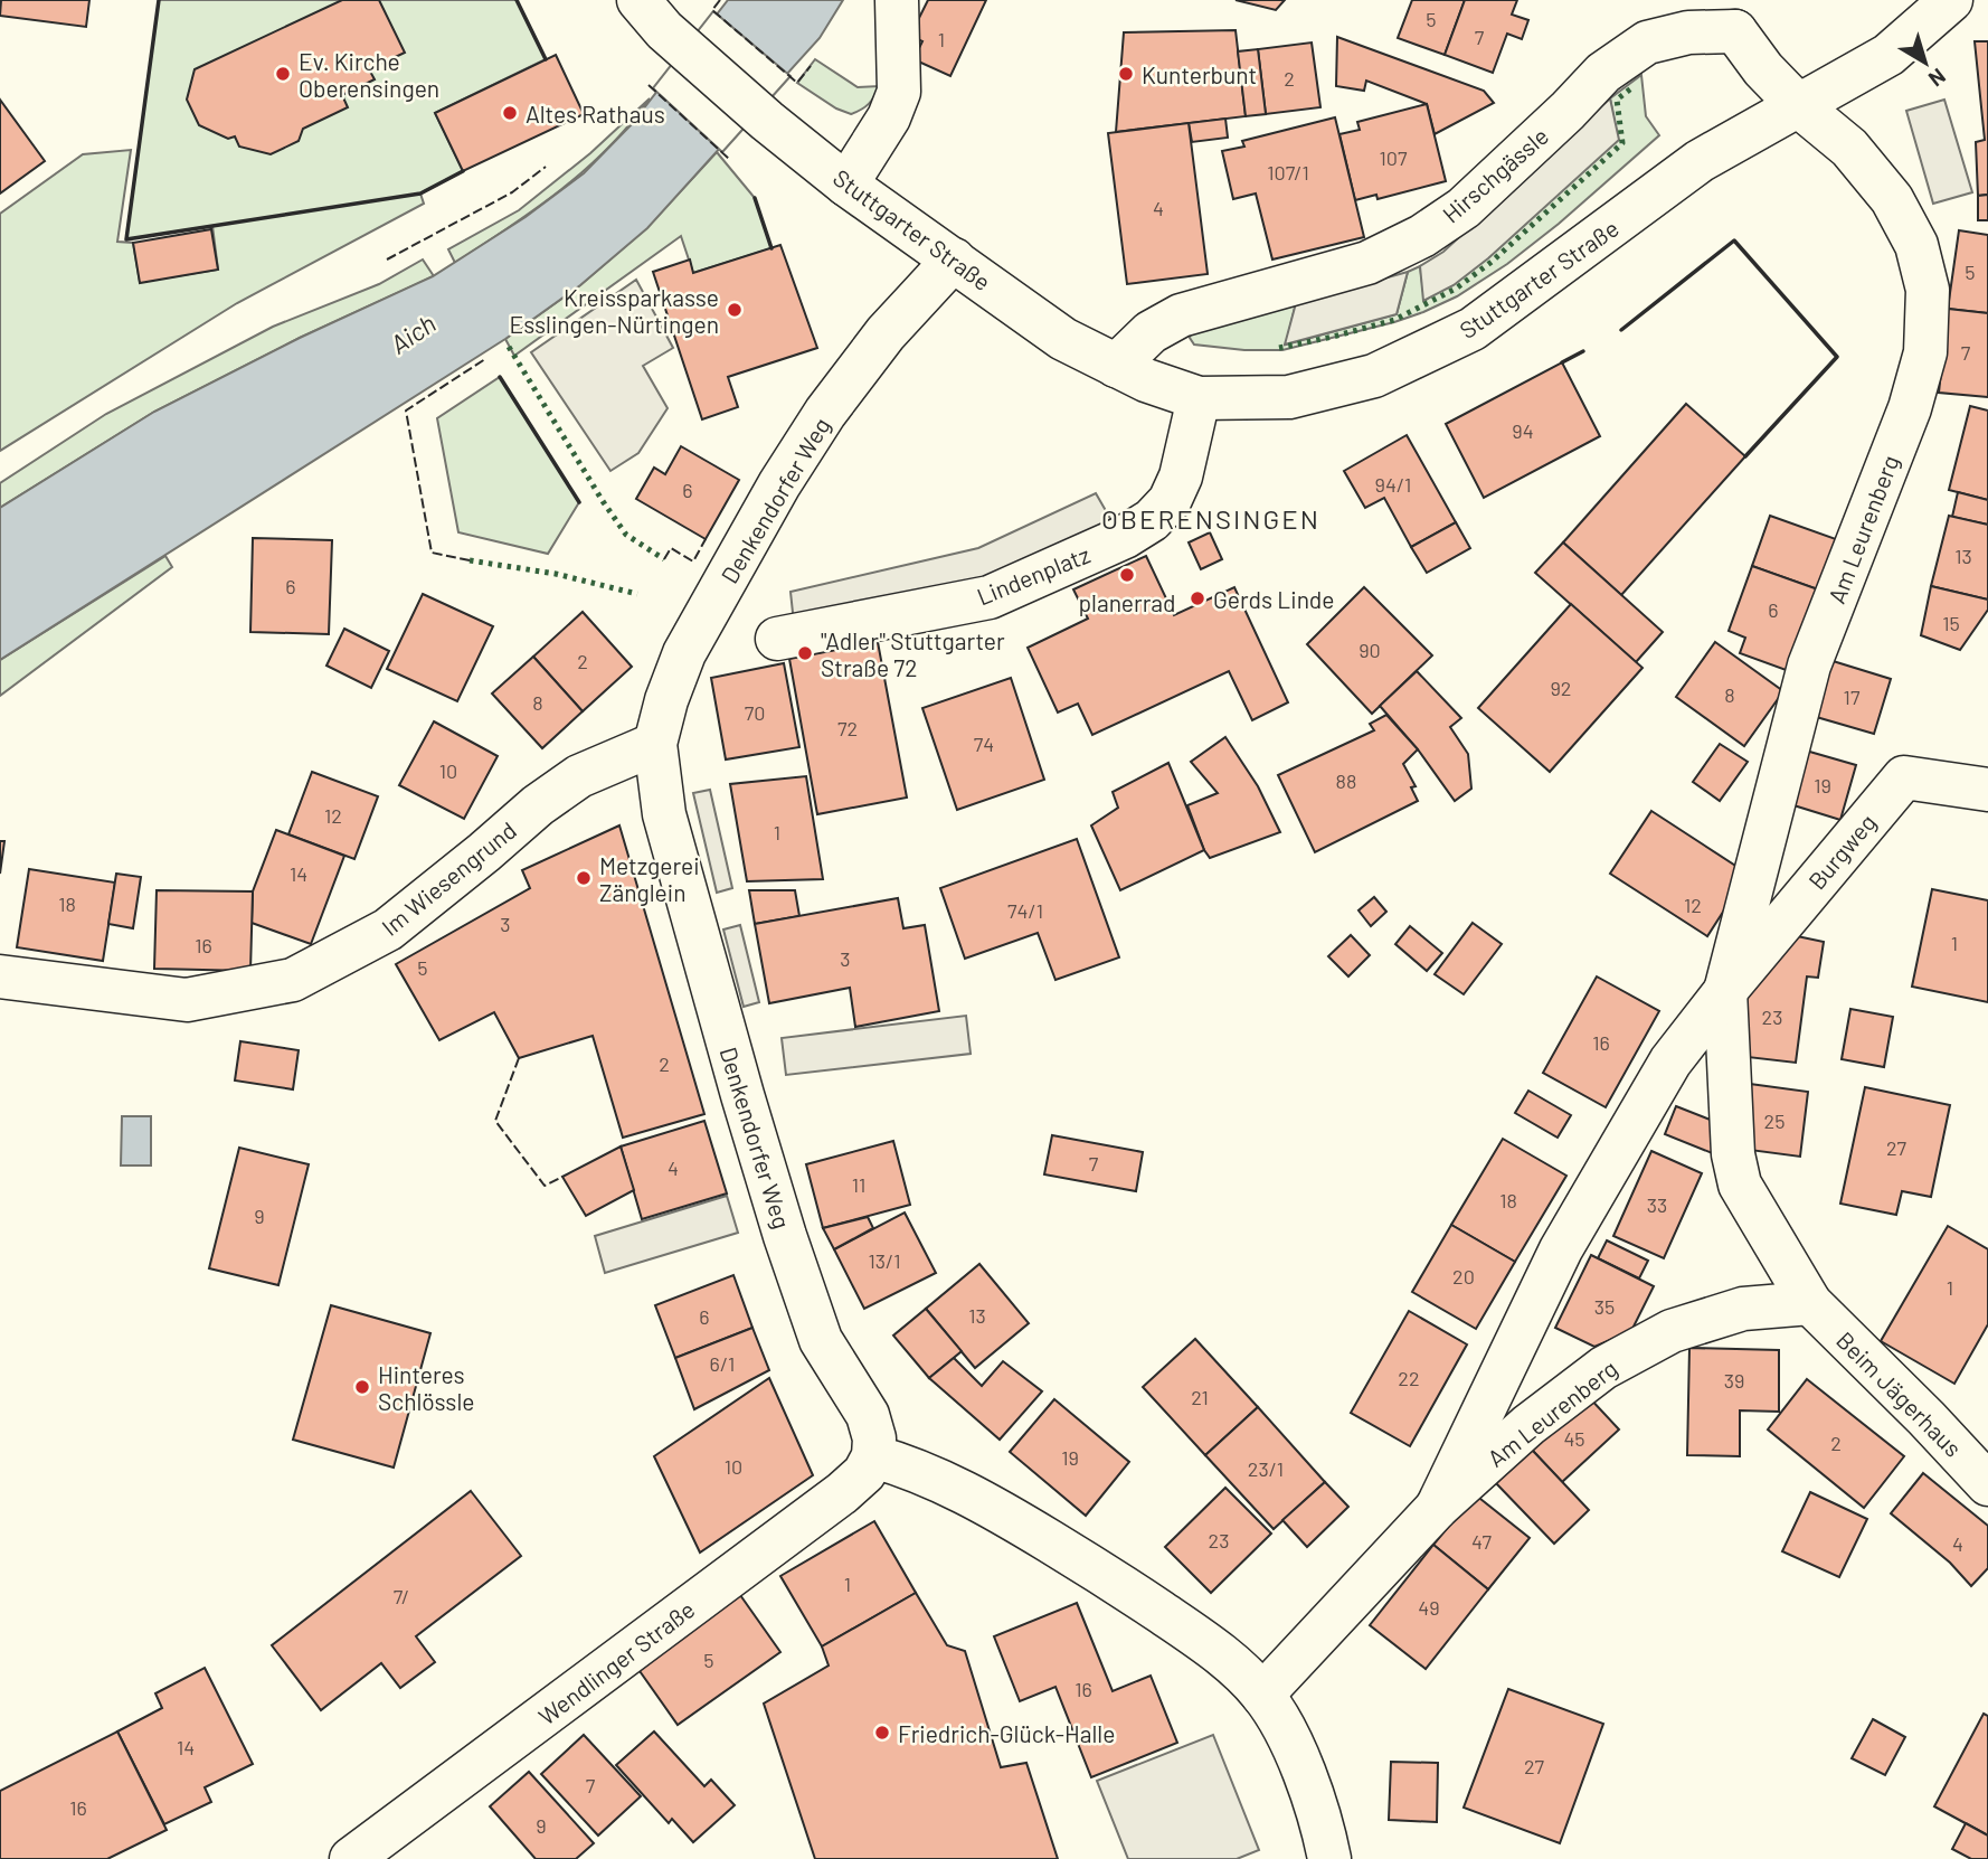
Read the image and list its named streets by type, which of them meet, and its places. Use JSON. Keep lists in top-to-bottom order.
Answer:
{
  "streets": {
    "street": [
      "Hirschgässle",
      "Stuttgarter Straße",
      "Denkendorfer Weg",
      "Am Leurenberg",
      "Lindenplatz",
      "Burgweg",
      "Im Wiesengrund",
      "Beim Jägerhaus",
      "Wendlinger Straße"
    ]
  },
  "crossings": [
    ["Hirschgässle", "Stuttgarter Straße"],
    ["Hirschgässle", "Am Leurenberg"],
    ["Stuttgarter Straße", "Denkendorfer Weg"],
    ["Stuttgarter Straße", "Am Leurenberg"],
    ["Stuttgarter Straße", "Lindenplatz"],
    ["Denkendorfer Weg", "Im Wiesengrund"],
    ["Denkendorfer Weg", "Wendlinger Straße"],
    ["Am Leurenberg", "Burgweg"],
    ["Am Leurenberg", "Beim Jägerhaus"]
  ],
  "districts": ["OBERENSINGEN"],
  "water": ["Aich"],
  "places": [
    "Ev. Kirche Oberensingen",
    "Kunterbunt",
    "Altes Rathaus",
    "Kreissparkasse Esslingen-Nürtingen",
    "planerrad",
    "Gerds Linde",
    "\"Adler\" Stuttgarter Straße 72",
    "Metzgerei Zänglein",
    "Hinteres Schlössle",
    "Friedrich-Glück-Halle"
  ],
  "house_numbers": [
    "5",
    "7",
    "1",
    "2",
    "107",
    "107/1",
    "4",
    "5",
    "7",
    "94",
    "94/1",
    "6",
    "13",
    "6",
    "6",
    "15",
    "90",
    "2",
    "92",
    "8",
    "17",
    "8",
    "70",
    "72",
    "74",
    "10",
    "88",
    "19",
    "12",
    "1",
    "14",
    "18",
    "12",
    "74/1",
    "3",
    "1",
    "16",
    "3",
    "5",
    "23",
    "16",
    "2",
    "25",
    "27",
    "7",
    "4",
    "11",
    "18",
    "33",
    "9",
    "13/1",
    "20",
    "1",
    "35",
    "13",
    "6",
    "6/1",
    "22",
    "39",
    "21",
    "45",
    "2",
    "19",
    "10",
    "23/1",
    "23",
    "47",
    "4",
    "1",
    "7/",
    "49",
    "5",
    "16",
    "14",
    "27",
    "7",
    "16",
    "9"
  ],
  "north": "bottom right"
}
